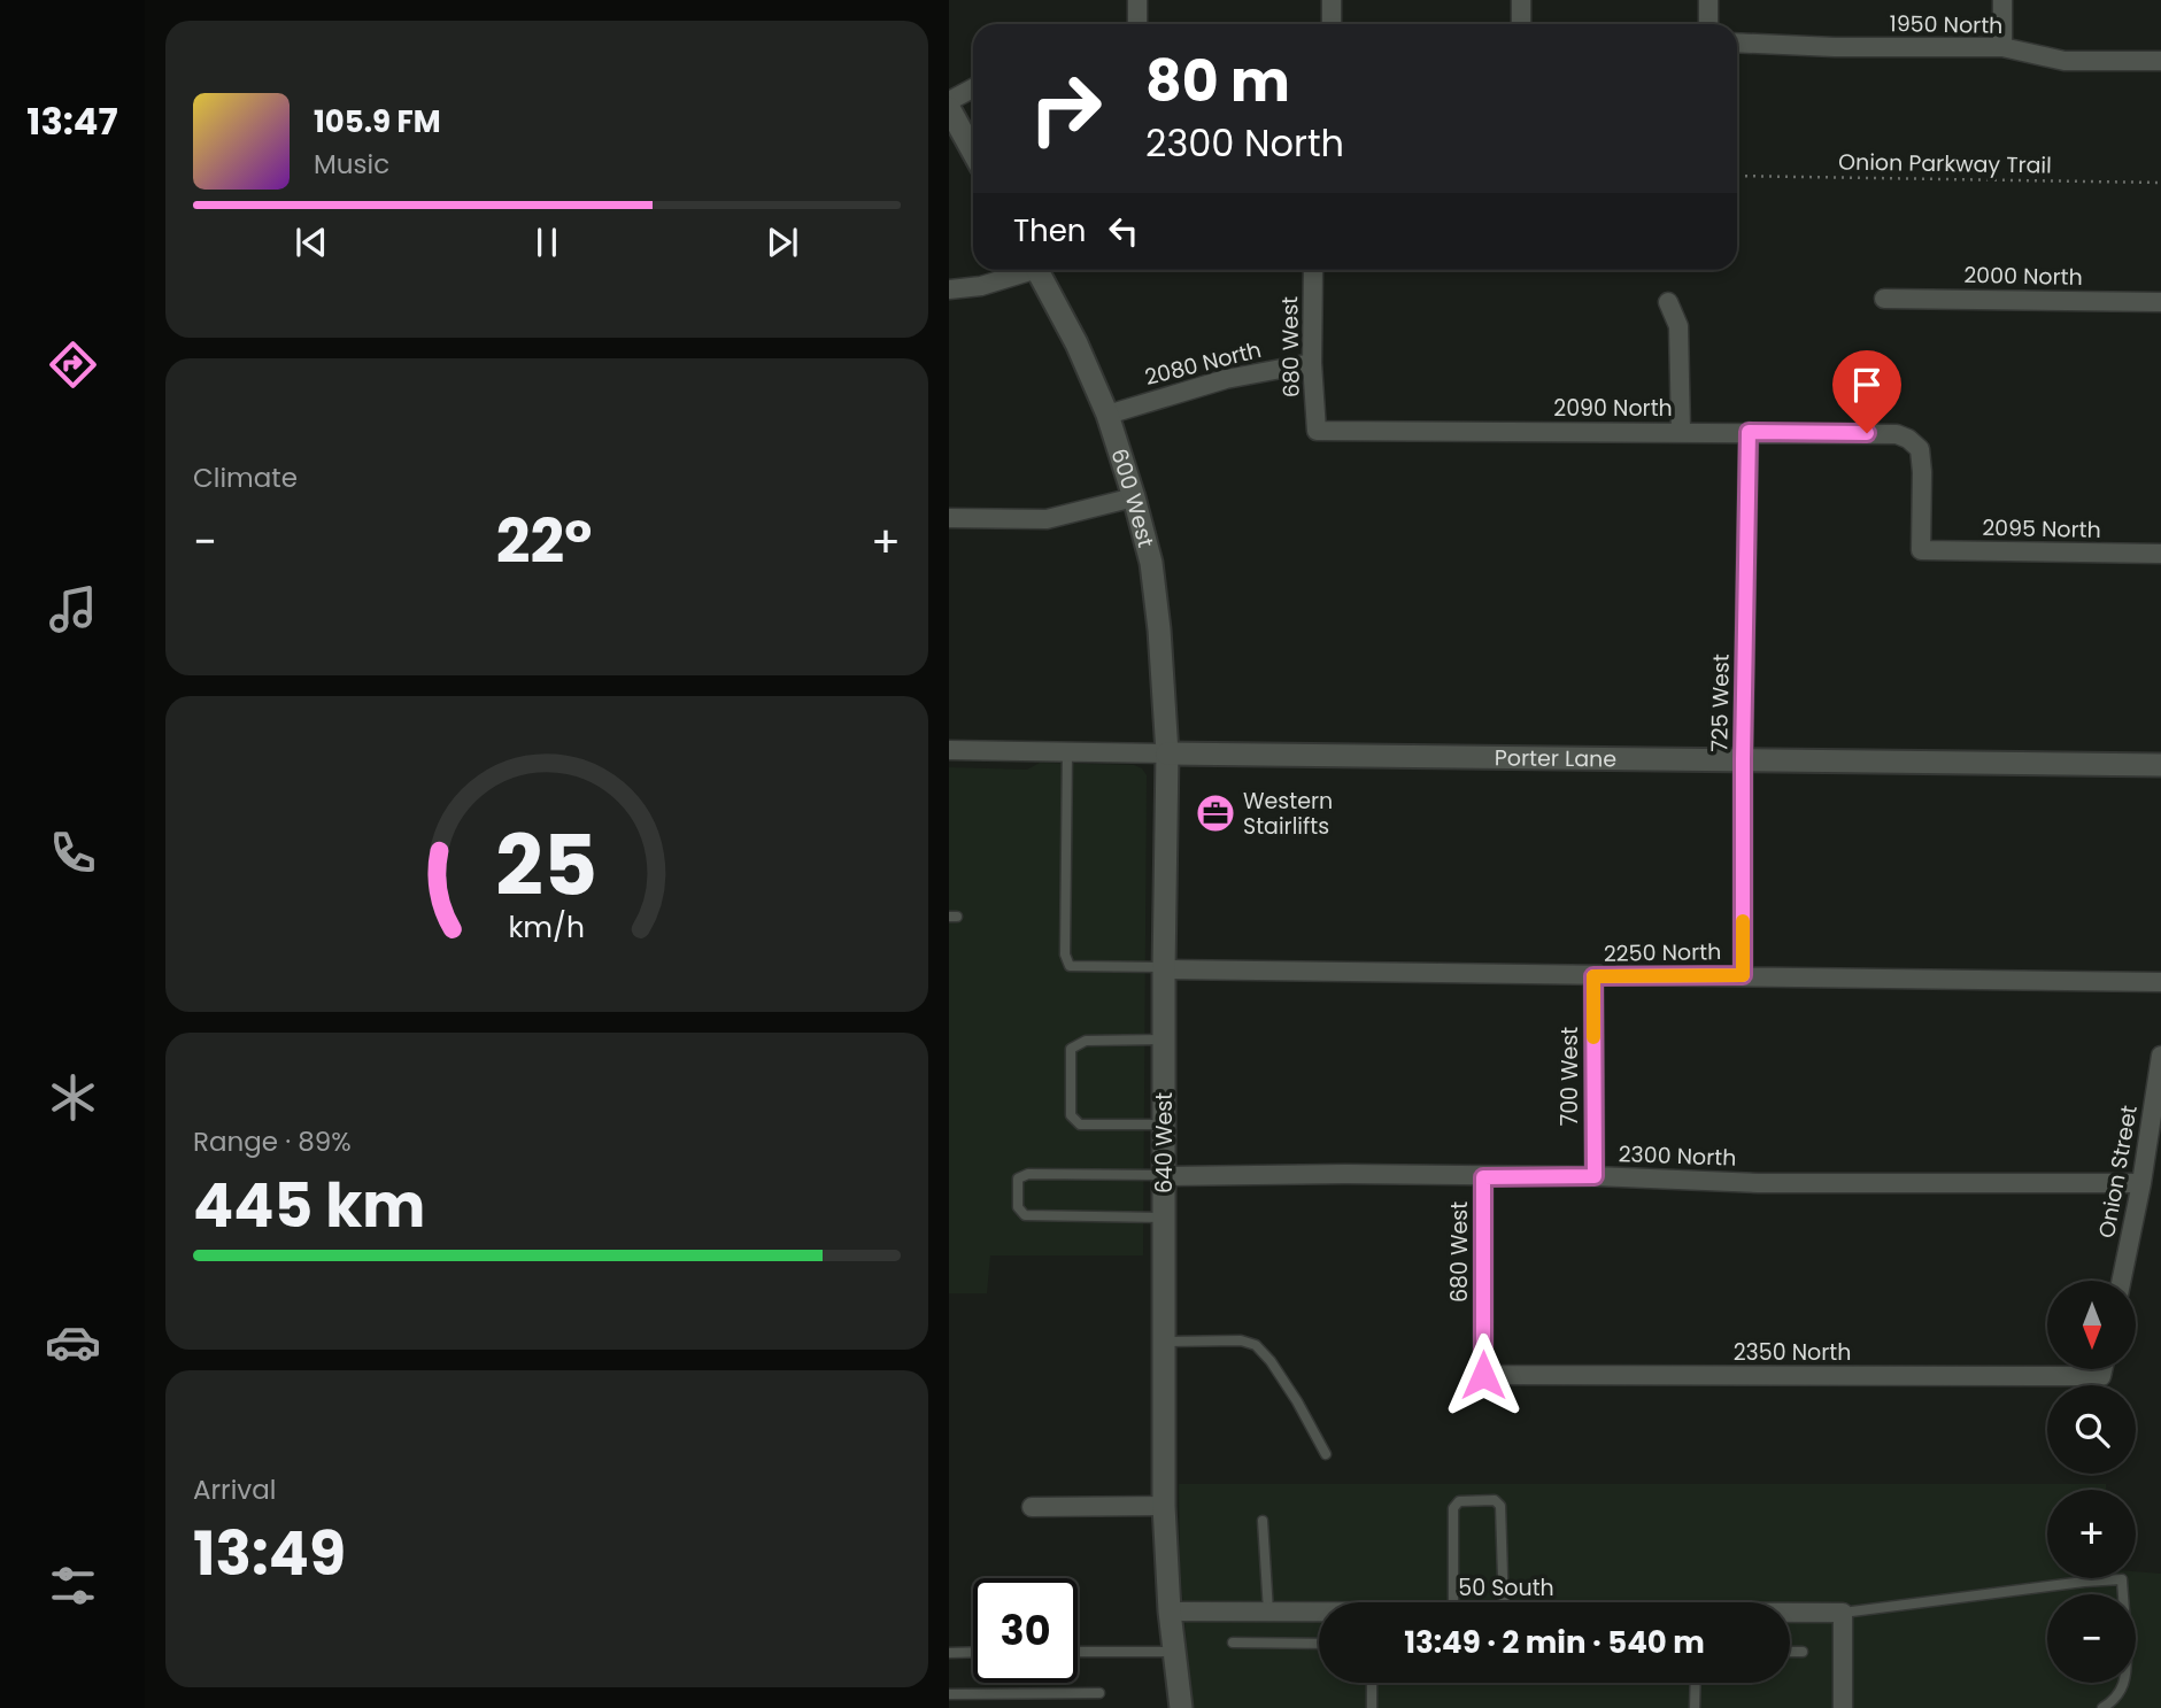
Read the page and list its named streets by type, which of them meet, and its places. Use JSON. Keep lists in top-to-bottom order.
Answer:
{
  "streets": {
    "street": [
      "1950 North",
      "2000 North",
      "680 West",
      "2080 North",
      "2090 North",
      "600 West",
      "2095 North",
      "725 West",
      "Porter Lane",
      "2250 North",
      "700 West",
      "640 West",
      "2300 North",
      "Onion Street",
      "2350 North",
      "50 South"
    ],
    "path": ["Onion Parkway Trail"]
  },
  "crossings": [
    ["680 West", "2080 North"],
    ["680 West", "2090 North"],
    ["680 West", "2300 North"],
    ["680 West", "2350 North"],
    ["2080 North", "600 West"],
    ["2090 North", "2095 North"],
    ["2090 North", "725 West"],
    ["600 West", "Porter Lane"],
    ["600 West", "640 West"],
    ["725 West", "Porter Lane"],
    ["725 West", "2250 North"],
    ["Porter Lane", "640 West"],
    ["2250 North", "700 West"],
    ["2250 North", "640 West"],
    ["700 West", "2300 North"],
    ["640 West", "2300 North"],
    ["640 West", "50 South"],
    ["2300 North", "Onion Street"]
  ],
  "places": {
    "office": ["Western Stairlifts"]
  },
  "north": "bottom",
  "page": {
    "tabs": "13:47",
    "turn": ["80 m", "2300 North"],
    "song": ["105.9 FM", "Music"],
    "then": "Then",
    "tile": [
      "Climate",
      ["Range · 89%", "445 km"],
      ["Arrival", "13:49"]
    ],
    "heat": ["−", "22°", "+"],
    "map_buttons": ["+", "−"],
    "limit": "30",
    "trip": "13:49 · 2 min · 540 m",
    "gauge": ["25", "km/h"]
  }
}
